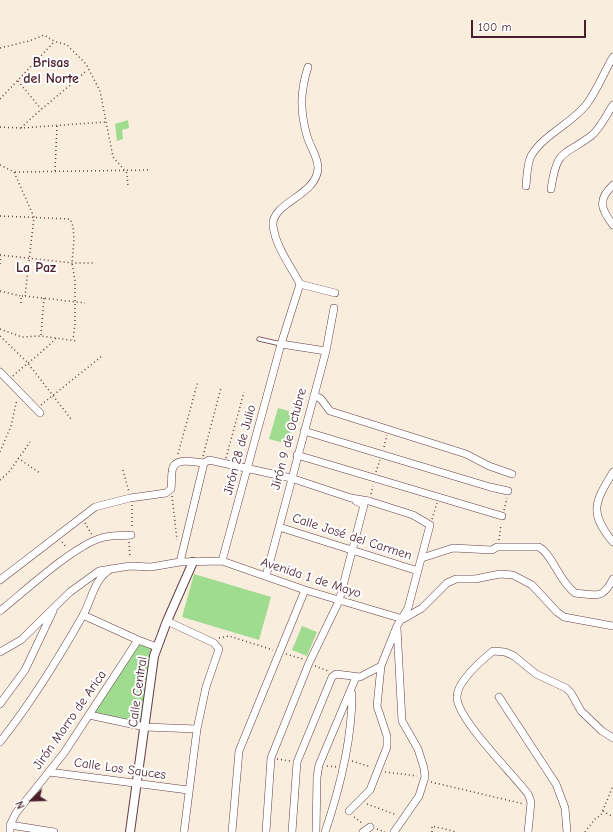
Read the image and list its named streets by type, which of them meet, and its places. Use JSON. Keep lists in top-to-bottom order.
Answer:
{
  "streets": {
    "street": [
      "Jirón 9 de Octubre",
      "Jirón 28 de Julio",
      "Calle José del Carmen",
      "Avenida 1 de Mayo",
      "Calle Central",
      "Jirón Morro de Arica",
      "Calle Los Sauces"
    ]
  },
  "crossings": [
    ["Jirón 9 de Octubre", "Calle José del Carmen"],
    ["Jirón 9 de Octubre", "Avenida 1 de Mayo"],
    ["Jirón 28 de Julio", "Avenida 1 de Mayo"],
    ["Avenida 1 de Mayo", "Calle Central"],
    ["Calle Central", "Calle Los Sauces"],
    ["Jirón Morro de Arica", "Calle Los Sauces"]
  ],
  "districts": ["Brisas del Norte", "La Paz"],
  "scale_bar": "100 m",
  "north": "bottom left"
}
